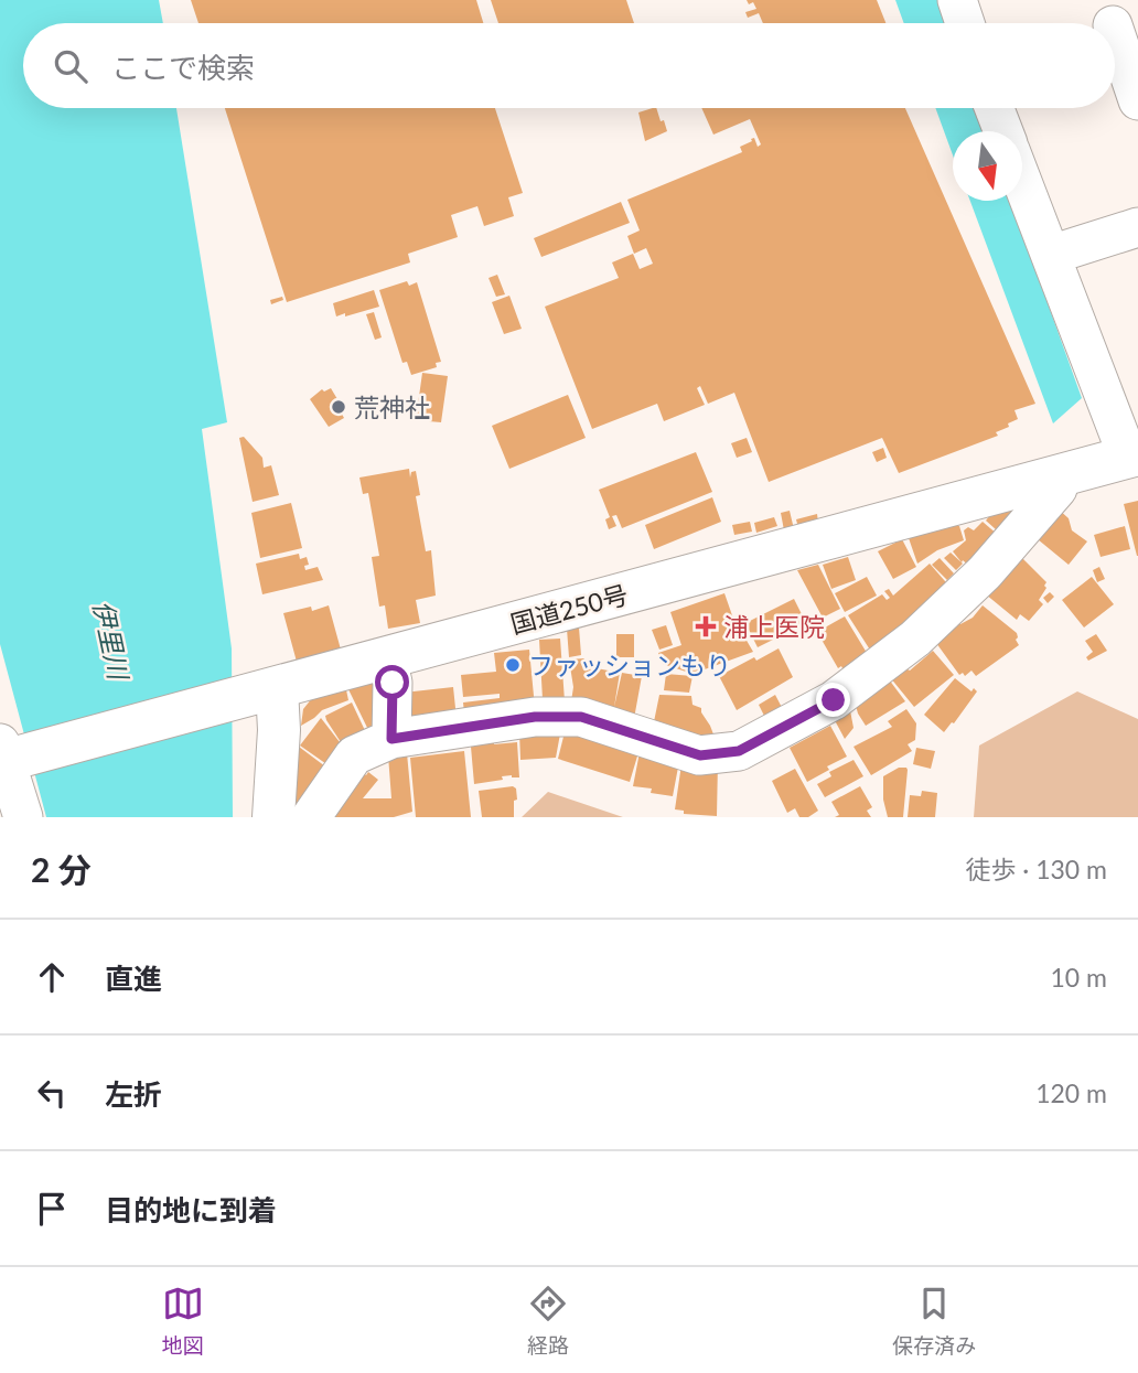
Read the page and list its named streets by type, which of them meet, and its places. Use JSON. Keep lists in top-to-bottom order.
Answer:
{
  "streets": {
    "main road": ["国道250号"]
  },
  "water": ["伊里川"],
  "places": {
    "other": ["荒神社", "ファッションもり"],
    "health": ["浦上医院"]
  },
  "north": "bottom",
  "page": {
    "search": "ここで検索",
    "heading": ["2 分", "徒歩 · 130 m"],
    "list": [
      ["直進", "10 m"],
      ["左折", "120 m"],
      "目的地に到着"
    ],
    "nav": ["地図", "経路", "保存済み"]
  }
}
